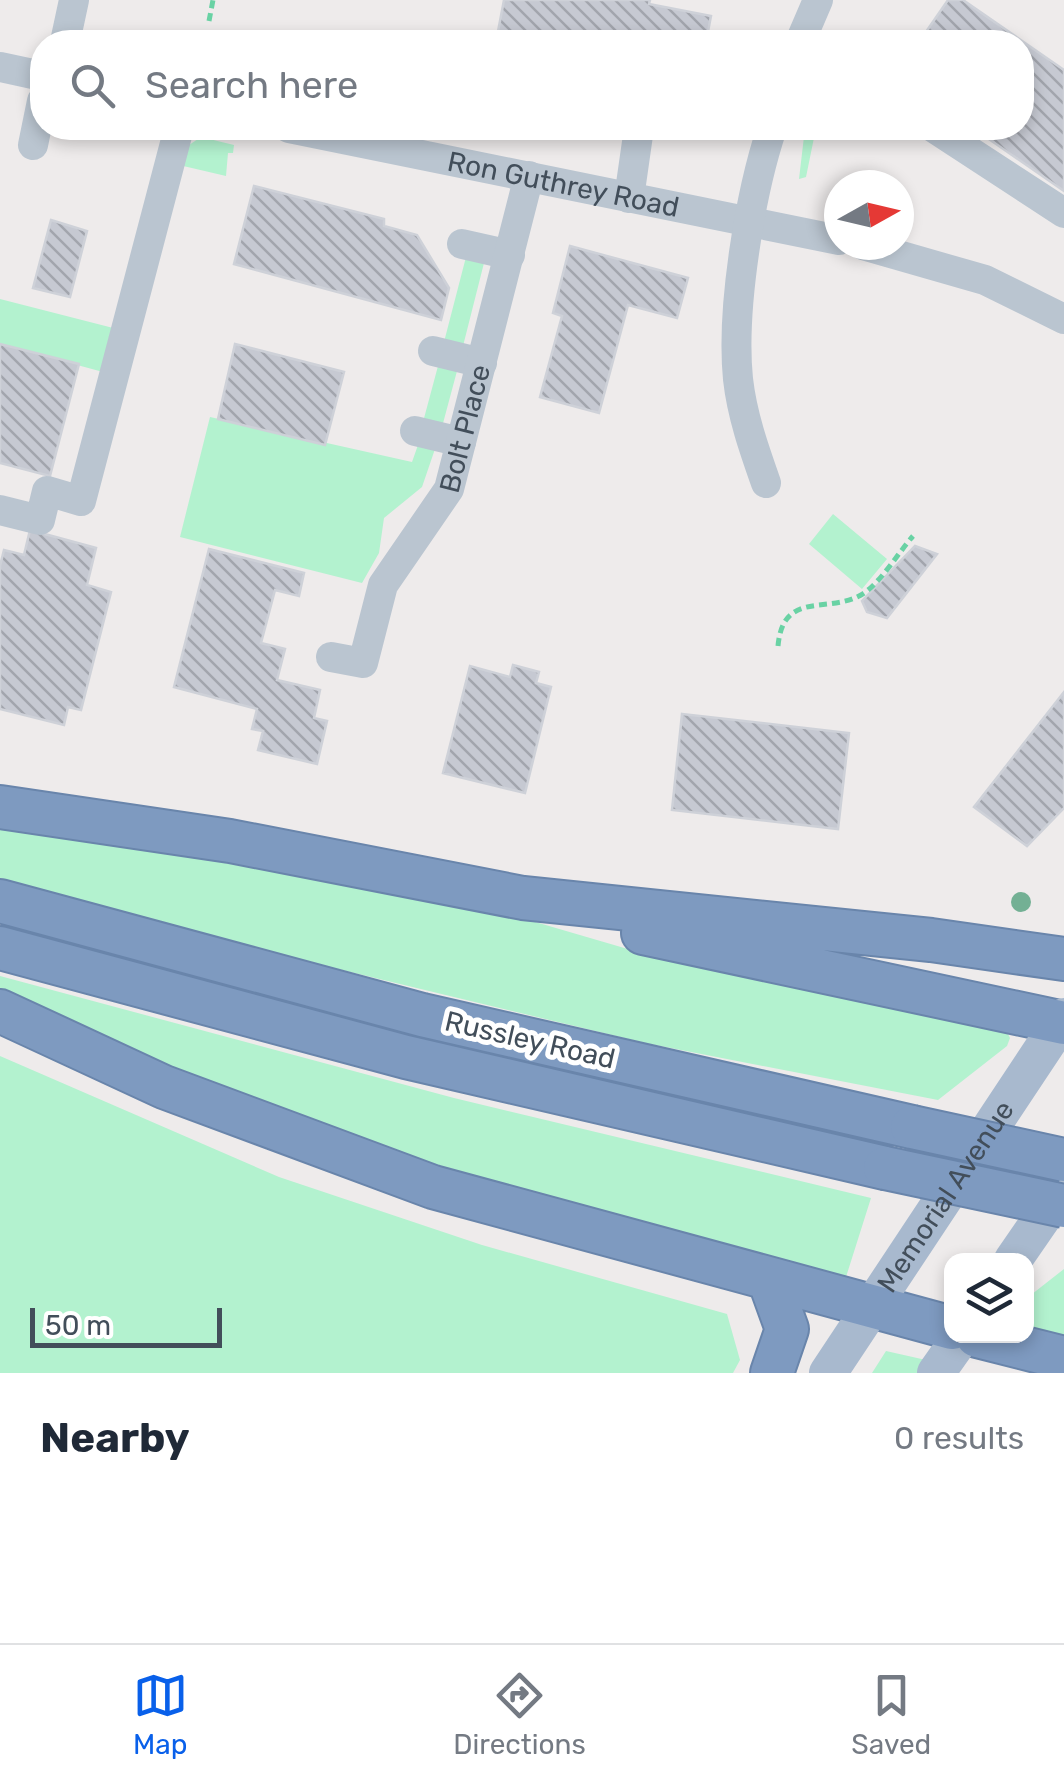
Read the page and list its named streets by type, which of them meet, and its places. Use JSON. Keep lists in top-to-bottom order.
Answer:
{
  "streets": {
    "highway": ["Russley Road"],
    "main road": ["Memorial Avenue"],
    "street": ["Ron Guthrey Road", "Bolt Place"]
  },
  "crossings": [
    ["Ron Guthrey Road", "Bolt Place"]
  ],
  "scale_bar": "50 m",
  "north": "right",
  "page": {
    "search": "Search here",
    "scale": "50 m",
    "heading": ["Nearby", "0 results"],
    "nav": ["Map", "Directions", "Saved"]
  }
}
